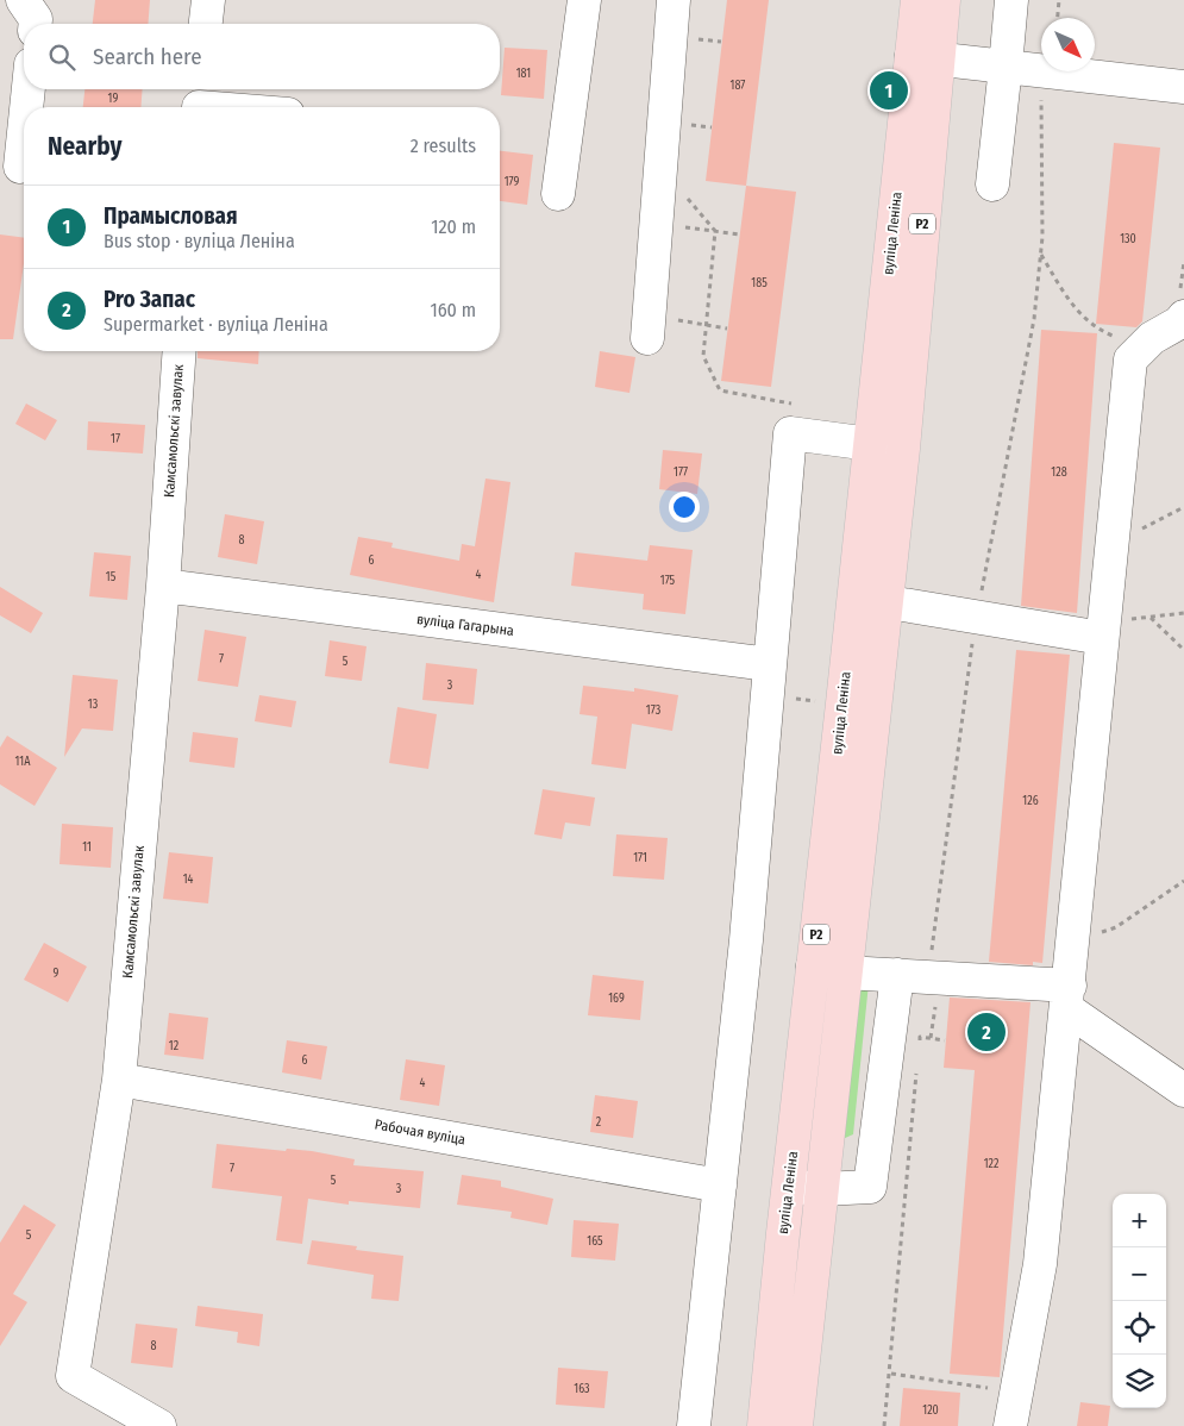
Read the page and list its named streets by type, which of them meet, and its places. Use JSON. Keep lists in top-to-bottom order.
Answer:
{
  "streets": {
    "main road": ["Р2", "вуліца Леніна"],
    "street": ["Камсамольскі завулак", "вуліца Гагарына", "Рабочая вуліца"]
  },
  "crossings": [
    ["Камсамольскі завулак", "вуліца Гагарына"],
    ["Камсамольскі завулак", "Рабочая вуліца"]
  ],
  "house_numbers": [
    "181",
    "187",
    "19",
    "179",
    "130",
    "185",
    "17",
    "177",
    "128",
    "8",
    "6",
    "4",
    "15",
    "175",
    "7",
    "5",
    "3",
    "13",
    "173",
    "11А",
    "126",
    "11",
    "171",
    "14",
    "9",
    "169",
    "12",
    "6",
    "4",
    "2",
    "122",
    "7",
    "5",
    "3",
    "5",
    "165",
    "8",
    "163",
    "120"
  ],
  "north": "bottom right",
  "page": {
    "search": "Search here",
    "pins": ["1", "2"],
    "heading": ["Nearby", "2 results"],
    "list": [
      {
        "mark": "1",
        "name": "Прамысловая",
        "note": "Bus stop · вуліца Леніна",
        "value": "120 m"
      },
      {
        "mark": "2",
        "name": "Pro Запас",
        "note": "Supermarket · вуліца Леніна",
        "value": "160 m"
      }
    ],
    "map_buttons": ["+", "−"]
  }
}
